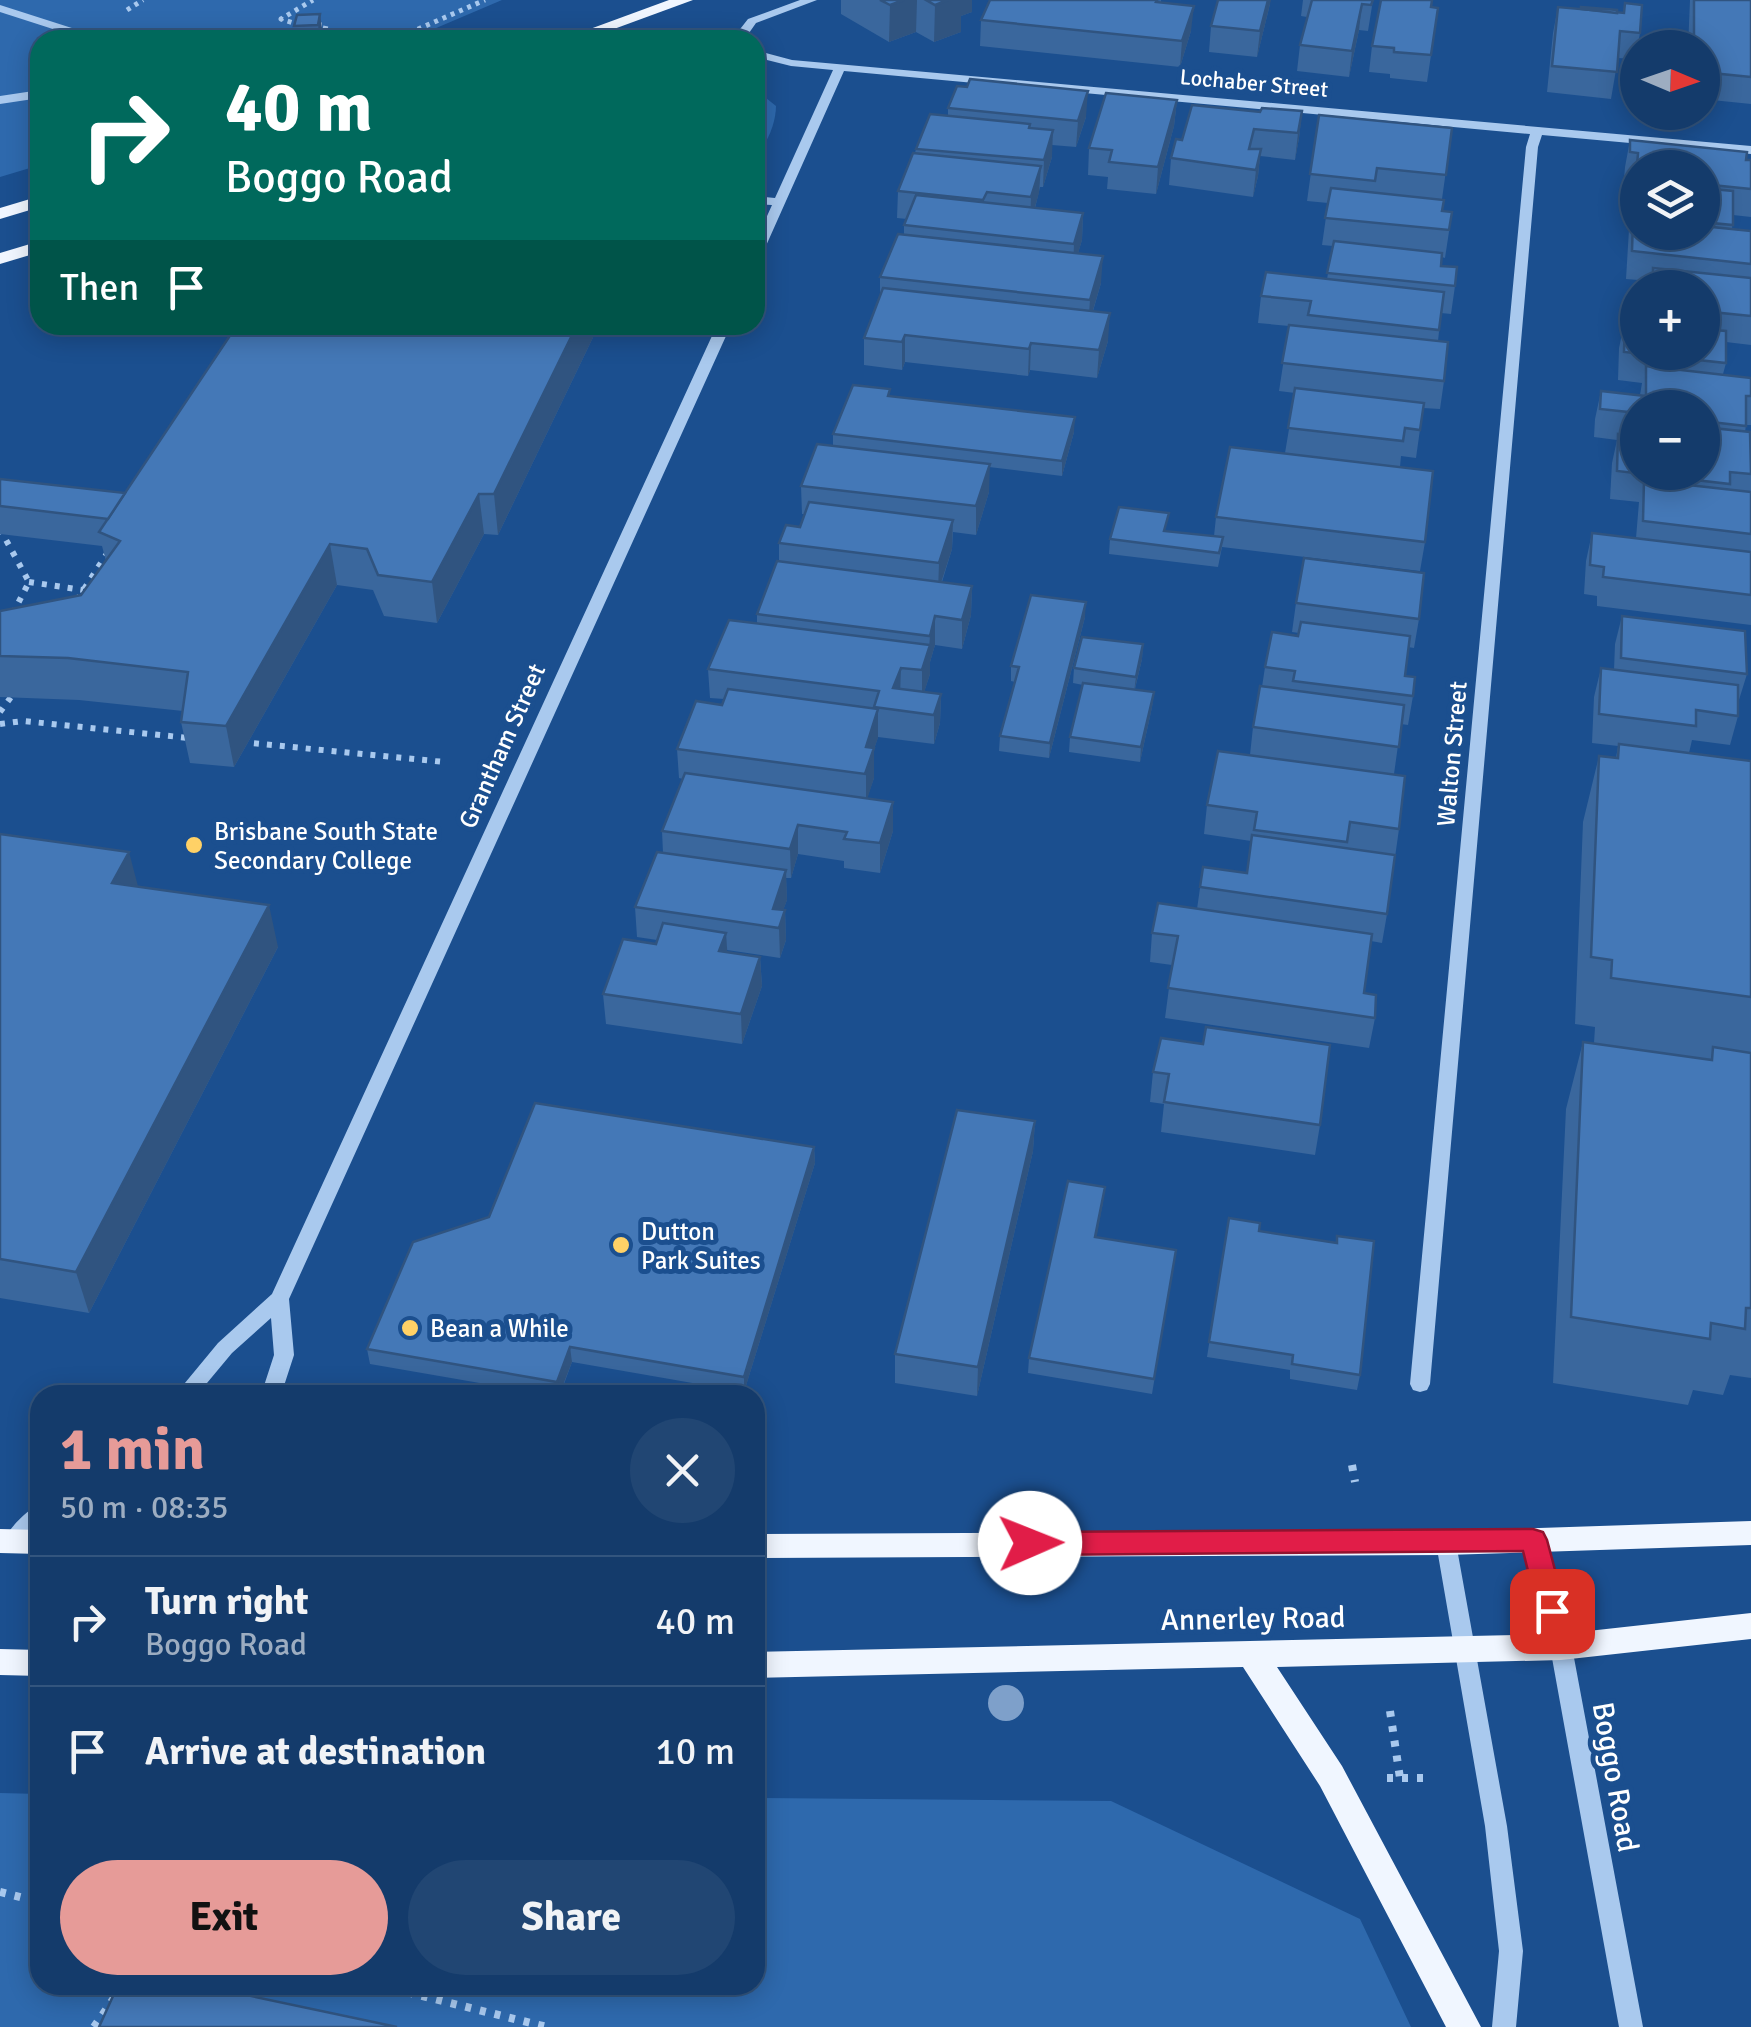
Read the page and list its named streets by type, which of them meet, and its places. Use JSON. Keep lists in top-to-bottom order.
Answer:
{
  "streets": {
    "main road": ["Annerley Road"],
    "street": [
      "Lochaber Street",
      "Grantham Street",
      "Walton Street",
      "Boggo Road"
    ]
  },
  "crossings": [
    ["Lochaber Street", "Walton Street"],
    ["Annerley Road", "Boggo Road"]
  ],
  "places": ["Brisbane South State Secondary College", "Dutton Park Suites", "Bean a While"],
  "north": "right",
  "page": {
    "map_buttons": ["+", "−"],
    "turn": ["40 m", "Boggo Road"],
    "then": "Then",
    "heading": ["1 min", "50 m · 08:35"],
    "list": [
      {
        "name": "Turn right",
        "note": "Boggo Road",
        "value": "40 m"
      },
      {
        "name": "Arrive at destination",
        "value": "10 m"
      }
    ],
    "buttons": ["Exit", "Share"]
  }
}
